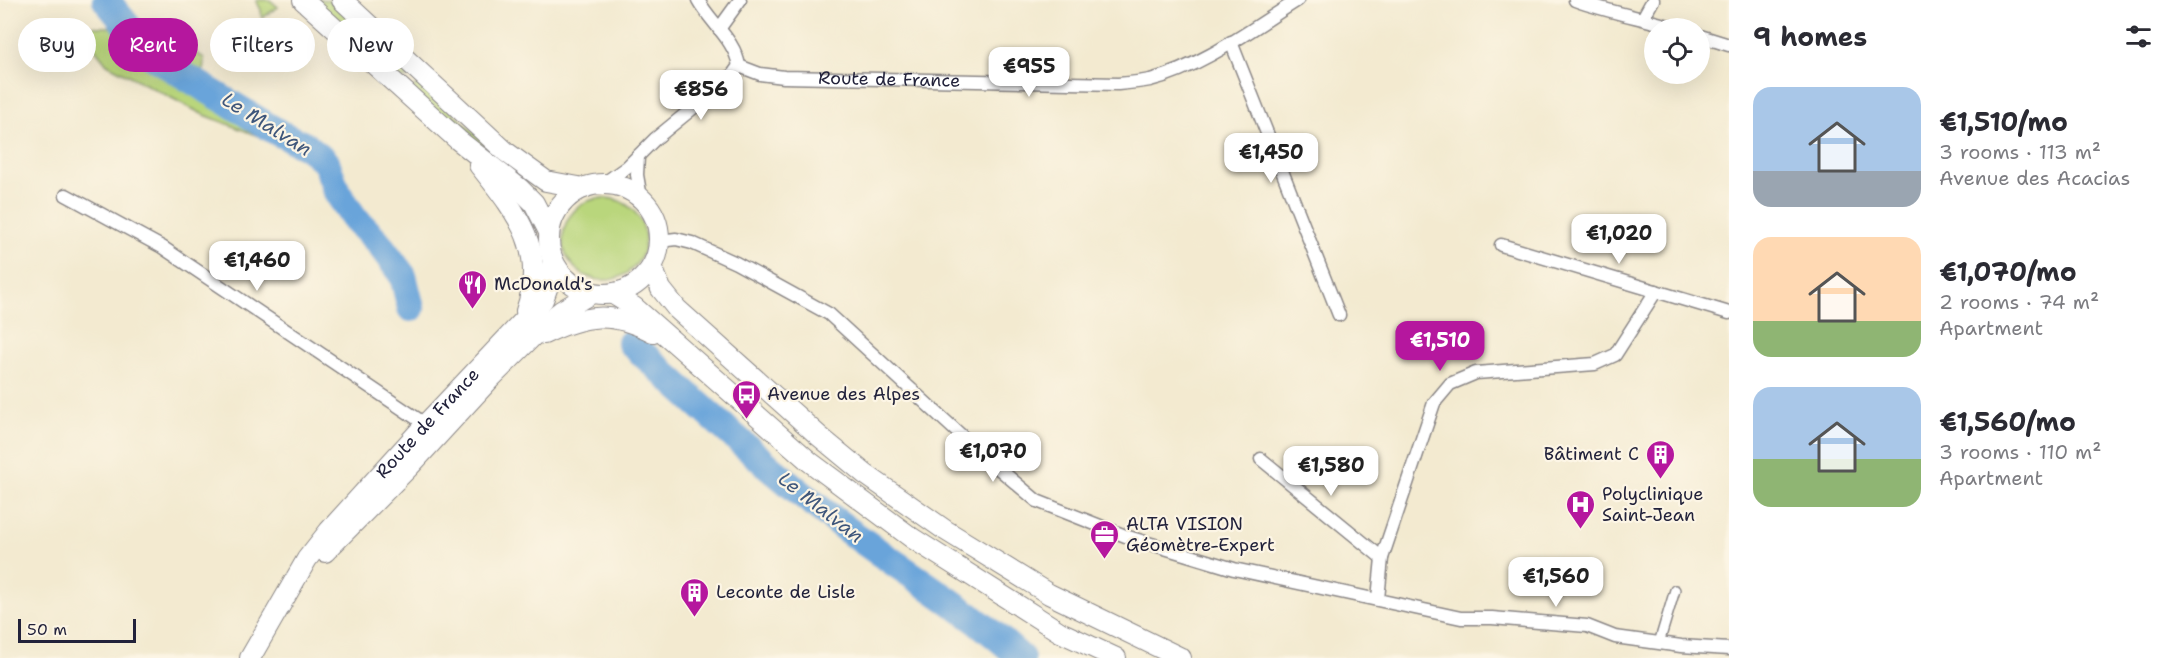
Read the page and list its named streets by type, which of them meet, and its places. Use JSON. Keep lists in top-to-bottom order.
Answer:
{
  "streets": {
    "main road": ["Route de France"]
  },
  "water": ["Le Malvan"],
  "places": {
    "restaurant": ["McDonald's"],
    "bus stop": ["Avenue des Alpes"],
    "building": ["Bâtiment C", "Leconte de Lisle"],
    "hospital": ["Polyclinique Saint-Jean"],
    "office": ["ALTA VISION Géomètre-Expert"]
  },
  "scale_bar": "50 m",
  "page": {
    "heading": "9 homes",
    "chip": [
      "Buy",
      "Rent",
      "Filters",
      "New"
    ],
    "price": [
      "€955",
      "€856",
      "€1,450",
      "€1,020",
      "€1,460",
      "€1,510",
      "€1,070",
      "€1,580",
      "€1,560"
    ],
    "list": [
      {
        "name": "€1,510/mo",
        "note": "3 rooms · 113 m² · Avenue des Acacias"
      },
      {
        "name": "€1,070/mo",
        "note": "2 rooms · 74 m² · Apartment"
      },
      {
        "name": "€1,560/mo",
        "note": "3 rooms · 110 m² · Apartment"
      }
    ],
    "scale": "50 m"
  }
}
